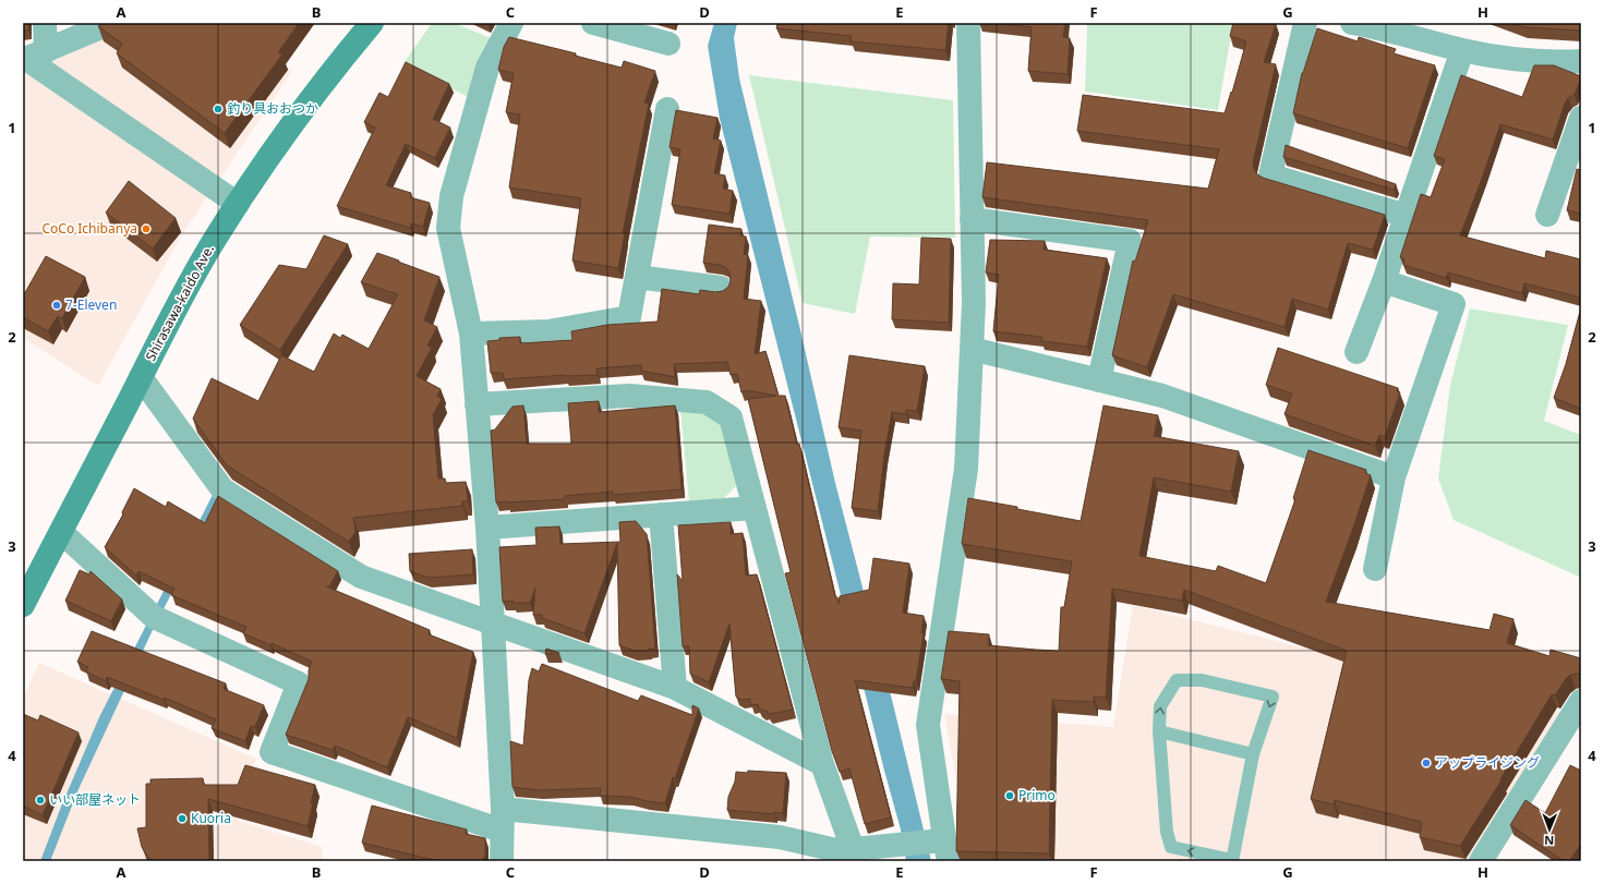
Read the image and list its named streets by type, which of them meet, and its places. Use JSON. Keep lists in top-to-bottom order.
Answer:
{
  "streets": {
    "main road": ["Shirasawa-kaido Ave."]
  },
  "places": [
    "釣り具おおつか",
    "CoCo Ichibanya",
    "7-Eleven",
    "アップライジング",
    "Primo",
    "いい部屋ネット",
    "Kuoria"
  ],
  "north": "bottom",
  "grid": {
    "columns": [
      "A",
      "B",
      "C",
      "D",
      "E",
      "F",
      "G",
      "H"
    ],
    "rows": [
      "1",
      "2",
      "3",
      "4"
    ]
  }
}
